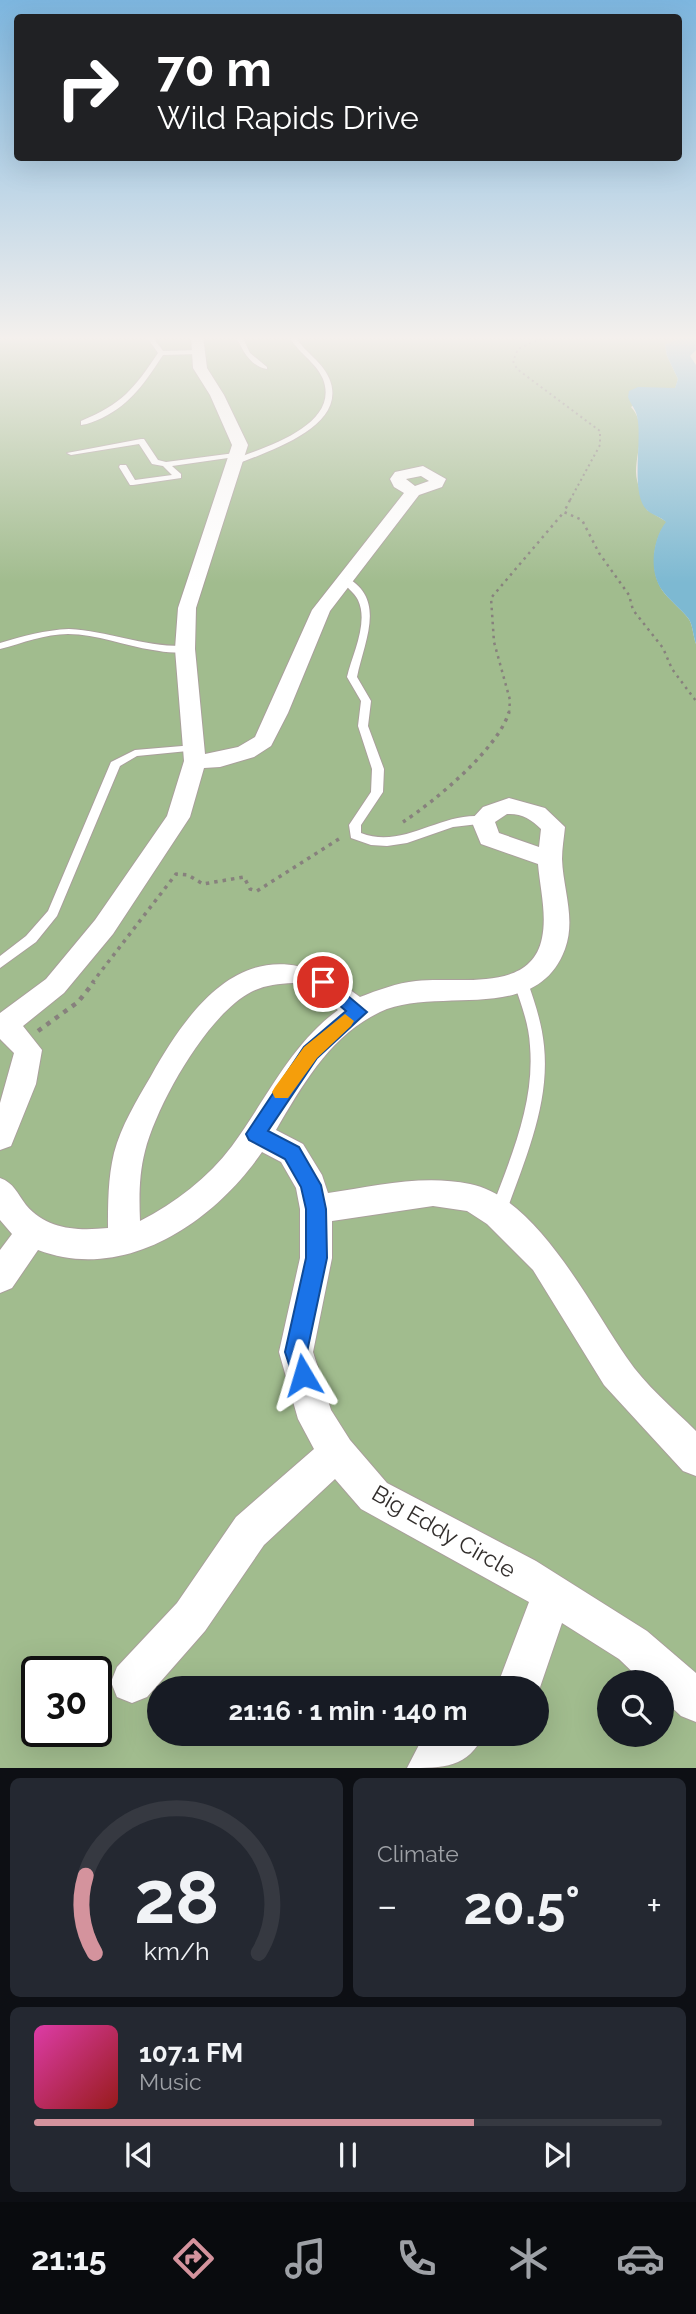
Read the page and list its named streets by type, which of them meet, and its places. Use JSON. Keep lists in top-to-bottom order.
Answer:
{
  "streets": {
    "street": ["Big Eddy Circle"]
  },
  "page": {
    "turn": ["70 m", "Wild Rapids Drive"],
    "limit": "30",
    "trip": "21:16 · 1 min · 140 m",
    "tile": "Climate",
    "heat": ["−", "20.5°", "+"],
    "song": ["107.1 FM", "Music"],
    "tabs": "21:15",
    "gauge": ["28", "km/h"]
  }
}
